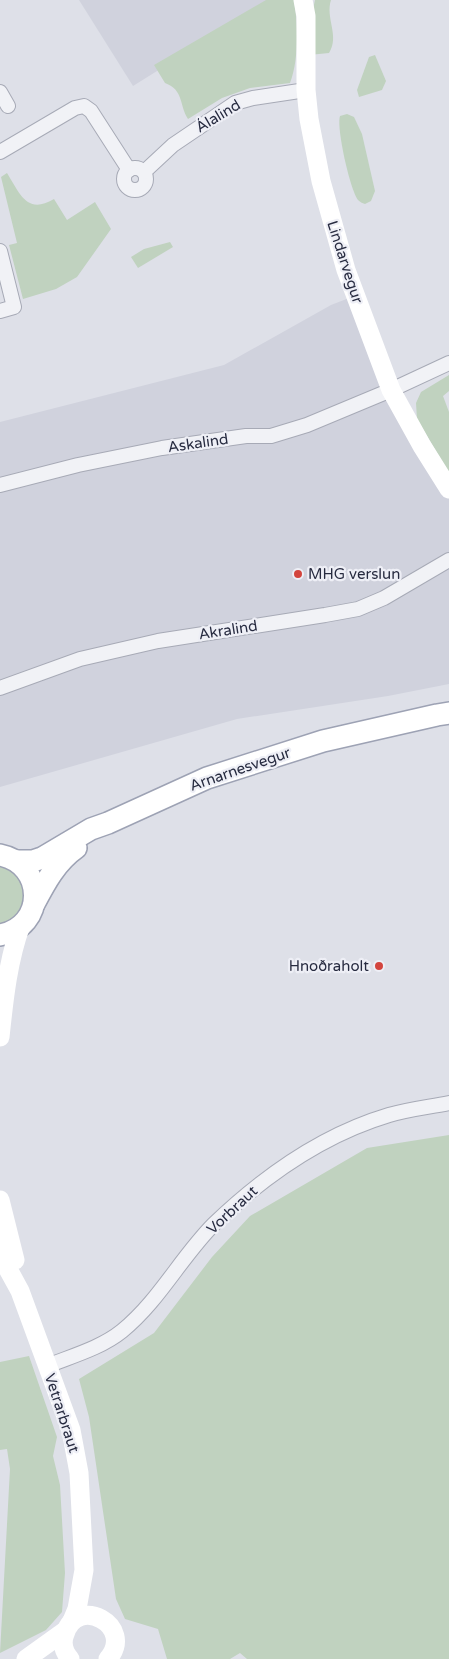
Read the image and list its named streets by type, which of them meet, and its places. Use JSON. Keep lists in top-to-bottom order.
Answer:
{
  "streets": {
    "main road": ["Arnarnesvegur"],
    "street": [
      "Álalind",
      "Lindarvegur",
      "Askalind",
      "Akralind",
      "Vorbraut",
      "Vetrarbraut"
    ]
  },
  "crossings": [
    ["Álalind", "Lindarvegur"],
    ["Lindarvegur", "Askalind"],
    ["Vorbraut", "Vetrarbraut"]
  ],
  "places": ["MHG verslun", "Hnoðraholt"]
}
